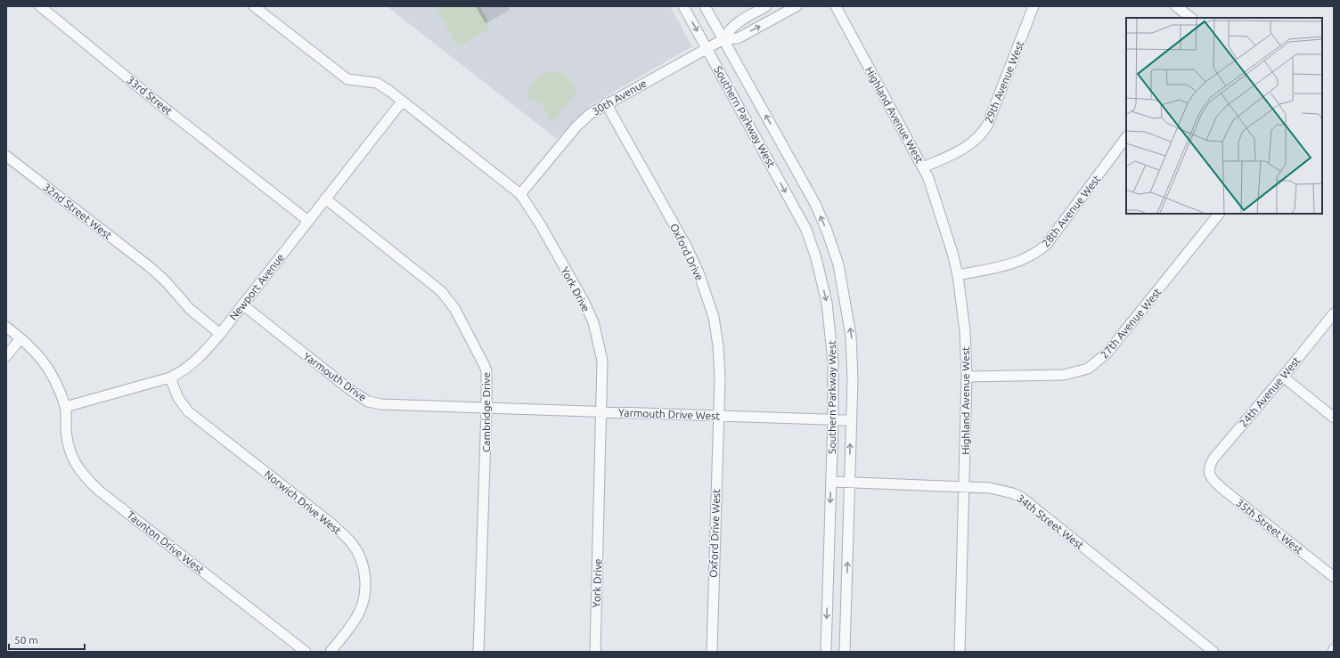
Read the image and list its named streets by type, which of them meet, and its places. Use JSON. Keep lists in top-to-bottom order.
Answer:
{
  "streets": {
    "street": [
      "29th Avenue West",
      "33rd Street",
      "30th Avenue",
      "Highland Avenue West",
      "Southern Parkway West",
      "32nd Street West",
      "28th Avenue West",
      "Oxford Drive",
      "Newport Avenue",
      "York Drive",
      "27th Avenue West",
      "Yarmouth Drive",
      "24th Avenue West",
      "Cambridge Drive",
      "Yarmouth Drive West",
      "Norwich Drive West",
      "34th Street West",
      "35th Street West",
      "Oxford Drive West",
      "Taunton Drive West"
    ]
  },
  "crossings": [
    ["29th Avenue West", "Highland Avenue West"],
    ["33rd Street", "Newport Avenue"],
    ["30th Avenue", "Southern Parkway West"],
    ["30th Avenue", "Oxford Drive"],
    ["30th Avenue", "York Drive"],
    ["Highland Avenue West", "28th Avenue West"],
    ["Highland Avenue West", "27th Avenue West"],
    ["Highland Avenue West", "34th Street West"],
    ["Southern Parkway West", "Yarmouth Drive West"],
    ["Southern Parkway West", "34th Street West"],
    ["32nd Street West", "Newport Avenue"],
    ["Oxford Drive", "Yarmouth Drive West"],
    ["Oxford Drive", "Oxford Drive West"],
    ["Newport Avenue", "York Drive"],
    ["Newport Avenue", "Yarmouth Drive"],
    ["Newport Avenue", "Cambridge Drive"],
    ["Newport Avenue", "Norwich Drive West"],
    ["Newport Avenue", "Taunton Drive West"],
    ["York Drive", "Yarmouth Drive West"],
    ["Yarmouth Drive", "Cambridge Drive"],
    ["Yarmouth Drive", "Yarmouth Drive West"],
    ["24th Avenue West", "35th Street West"],
    ["Cambridge Drive", "Yarmouth Drive West"],
    ["Yarmouth Drive West", "Oxford Drive West"]
  ],
  "scale_bar": "50 m"
}
